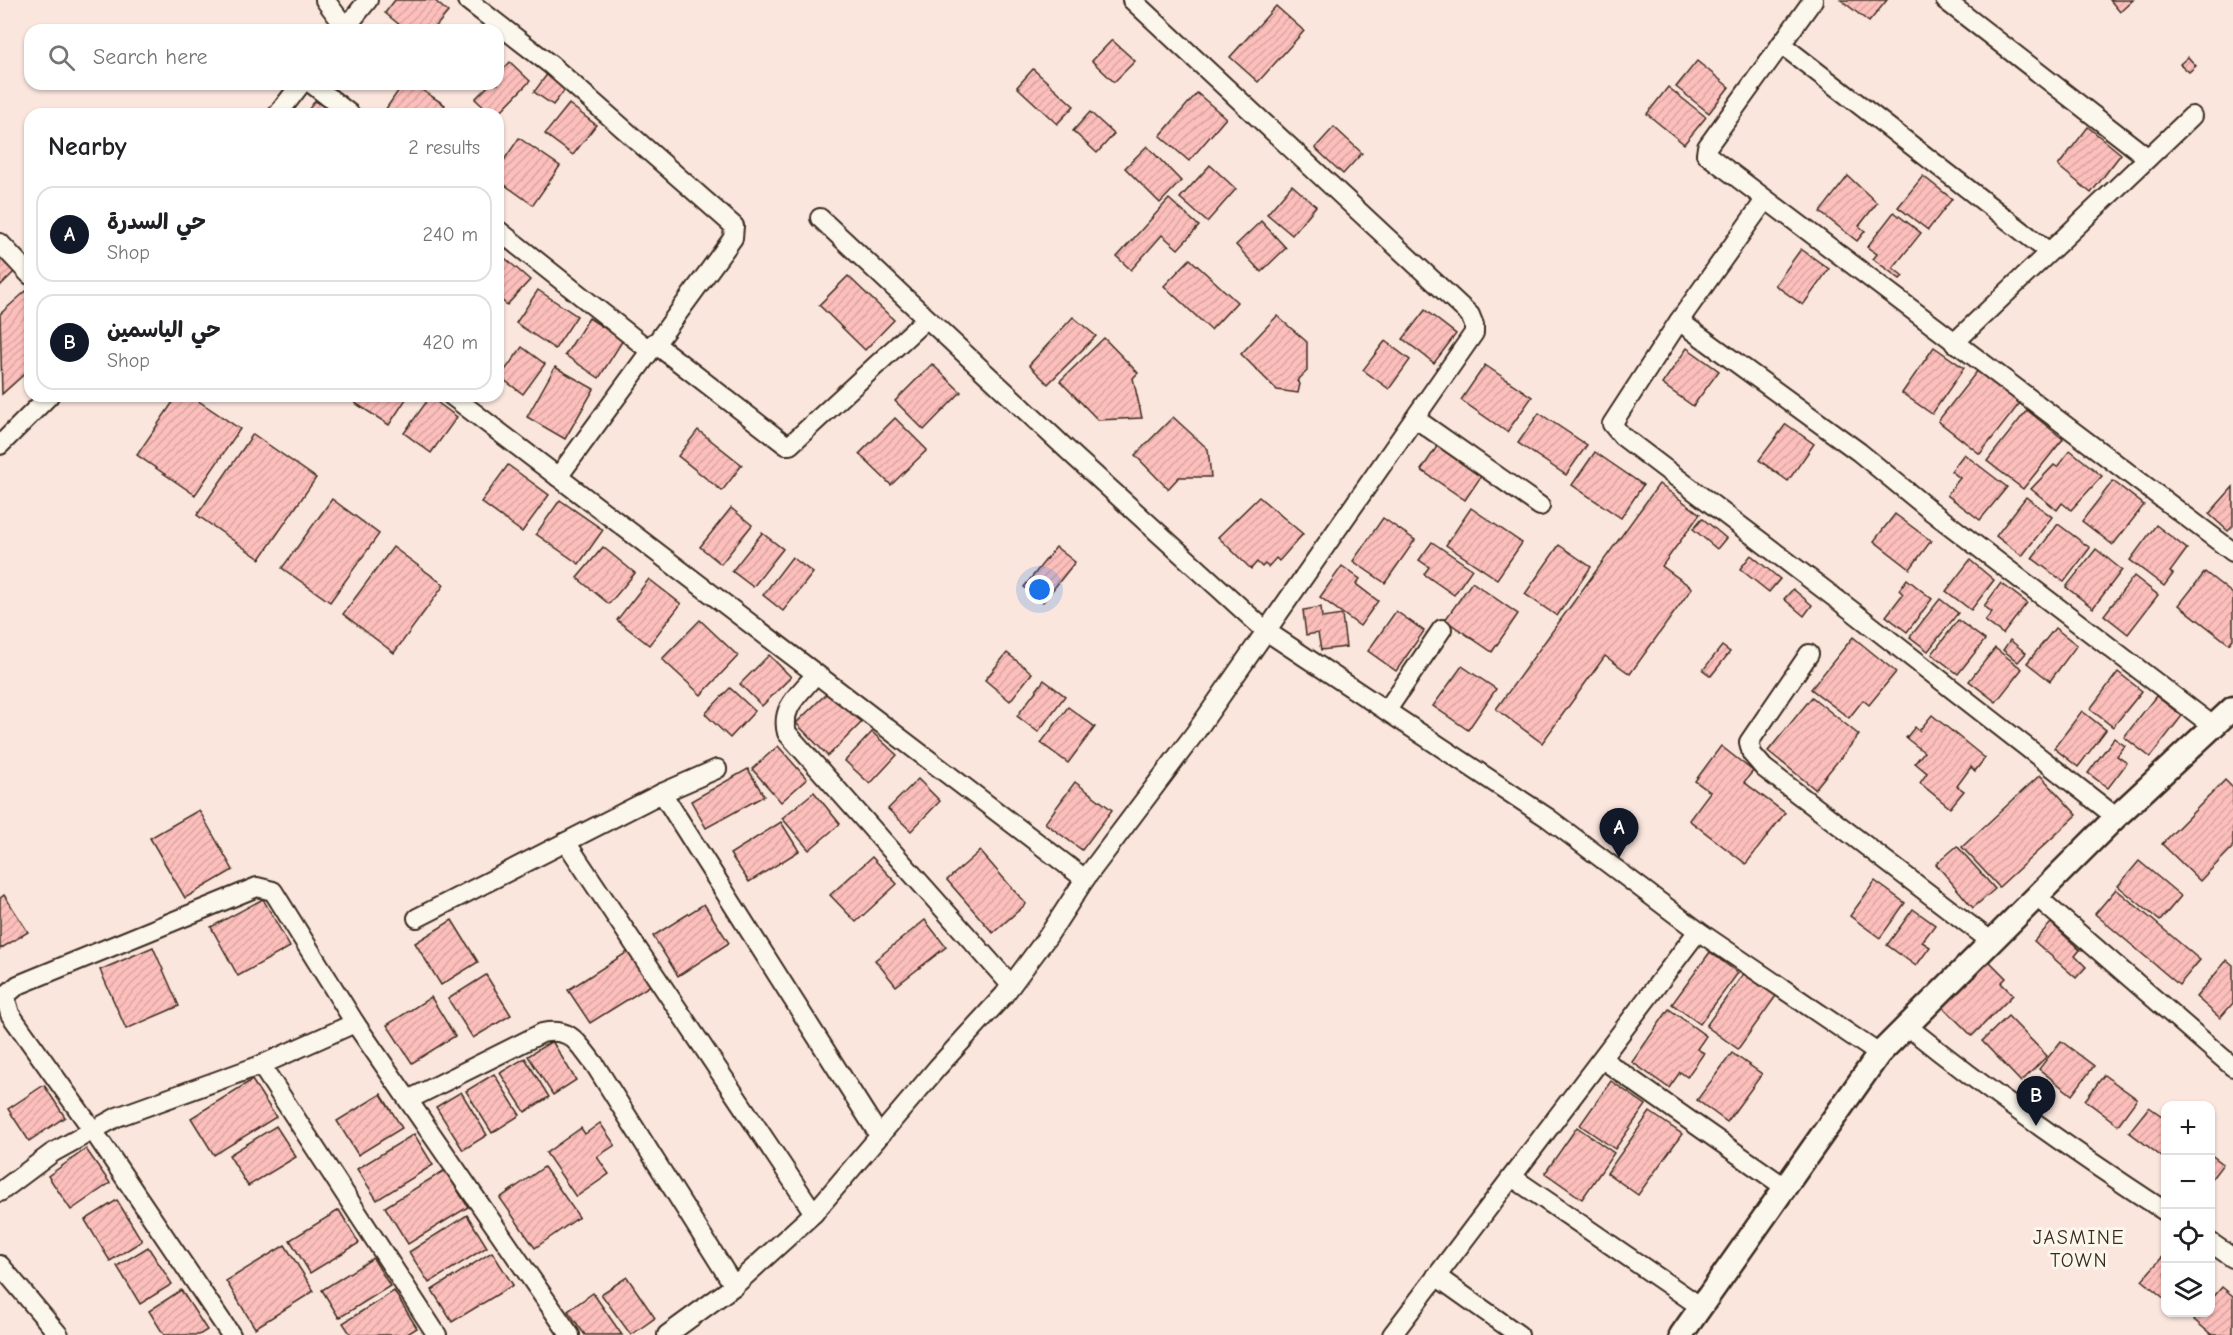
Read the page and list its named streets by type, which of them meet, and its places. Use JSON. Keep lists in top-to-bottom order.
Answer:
{
  "districts": ["JASMINE TOWN"],
  "page": {
    "search": "Search here",
    "heading": ["Nearby", "2 results"],
    "list": [
      {
        "mark": "A",
        "name": "حي السدرة",
        "note": "Shop",
        "value": "240 m"
      },
      {
        "mark": "B",
        "name": "حي الياسمين",
        "note": "Shop",
        "value": "420 m"
      }
    ],
    "pins": ["A", "B"],
    "map_buttons": ["+", "−"]
  }
}
